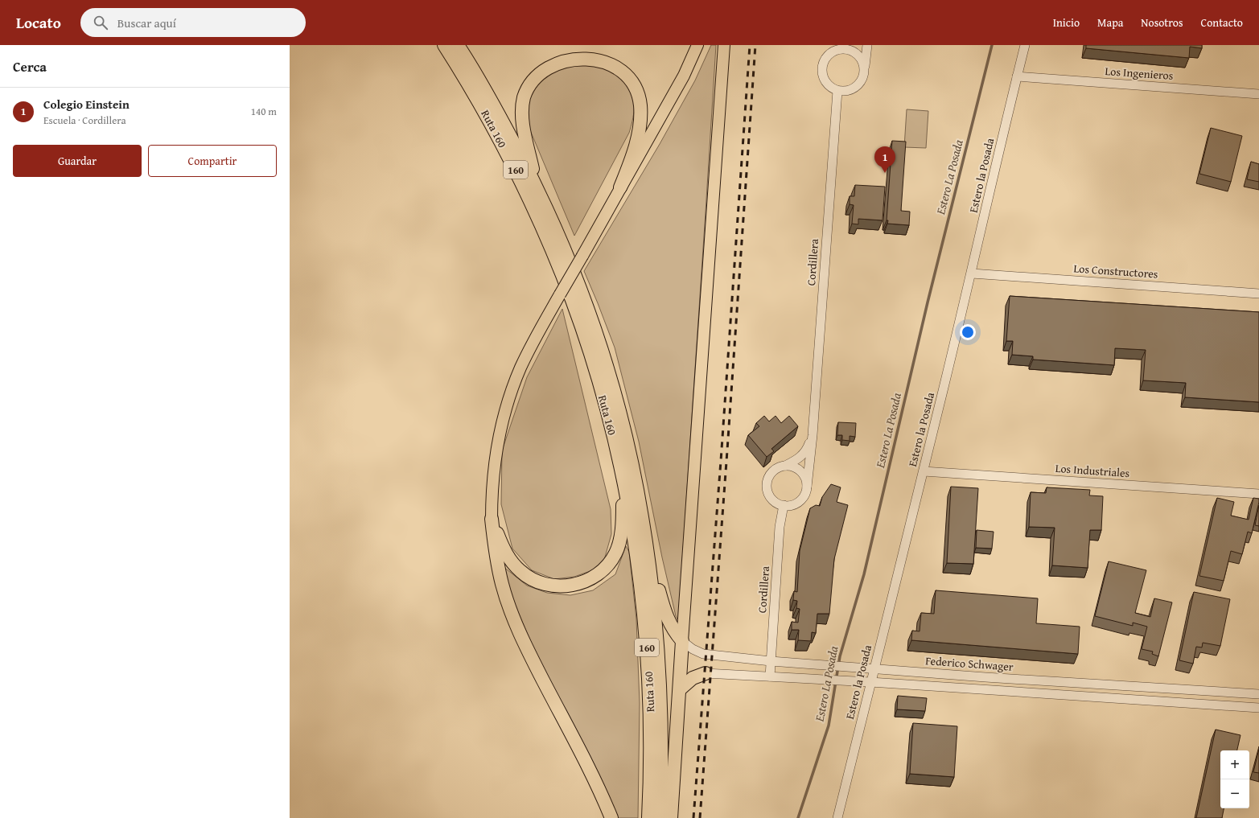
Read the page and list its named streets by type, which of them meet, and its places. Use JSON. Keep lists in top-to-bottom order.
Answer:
{
  "streets": {
    "highway": ["Ruta 160", "160"],
    "street": [
      "Los Ingenieros",
      "Estero la Posada",
      "Cordillera",
      "Los Constructores",
      "Los Industriales",
      "Federico Schwager"
    ]
  },
  "crossings": [
    ["Los Ingenieros", "Estero la Posada"],
    ["Estero la Posada", "Los Constructores"],
    ["Estero la Posada", "Los Industriales"],
    ["Estero la Posada", "Federico Schwager"],
    ["Cordillera", "Federico Schwager"]
  ],
  "water": ["Estero La Posada"],
  "page": {
    "header": "Locato",
    "search": "Buscar aquí",
    "nav": [
      "Inicio",
      "Mapa",
      "Nosotros",
      "Contacto"
    ],
    "heading": "Cerca",
    "list": [
      {
        "mark": "1",
        "name": "Colegio Einstein",
        "note": "Escuela · Cordillera",
        "value": "140 m"
      }
    ],
    "buttons": ["Guardar", "Compartir"],
    "pins": "1",
    "map_buttons": ["+", "−"]
  }
}
